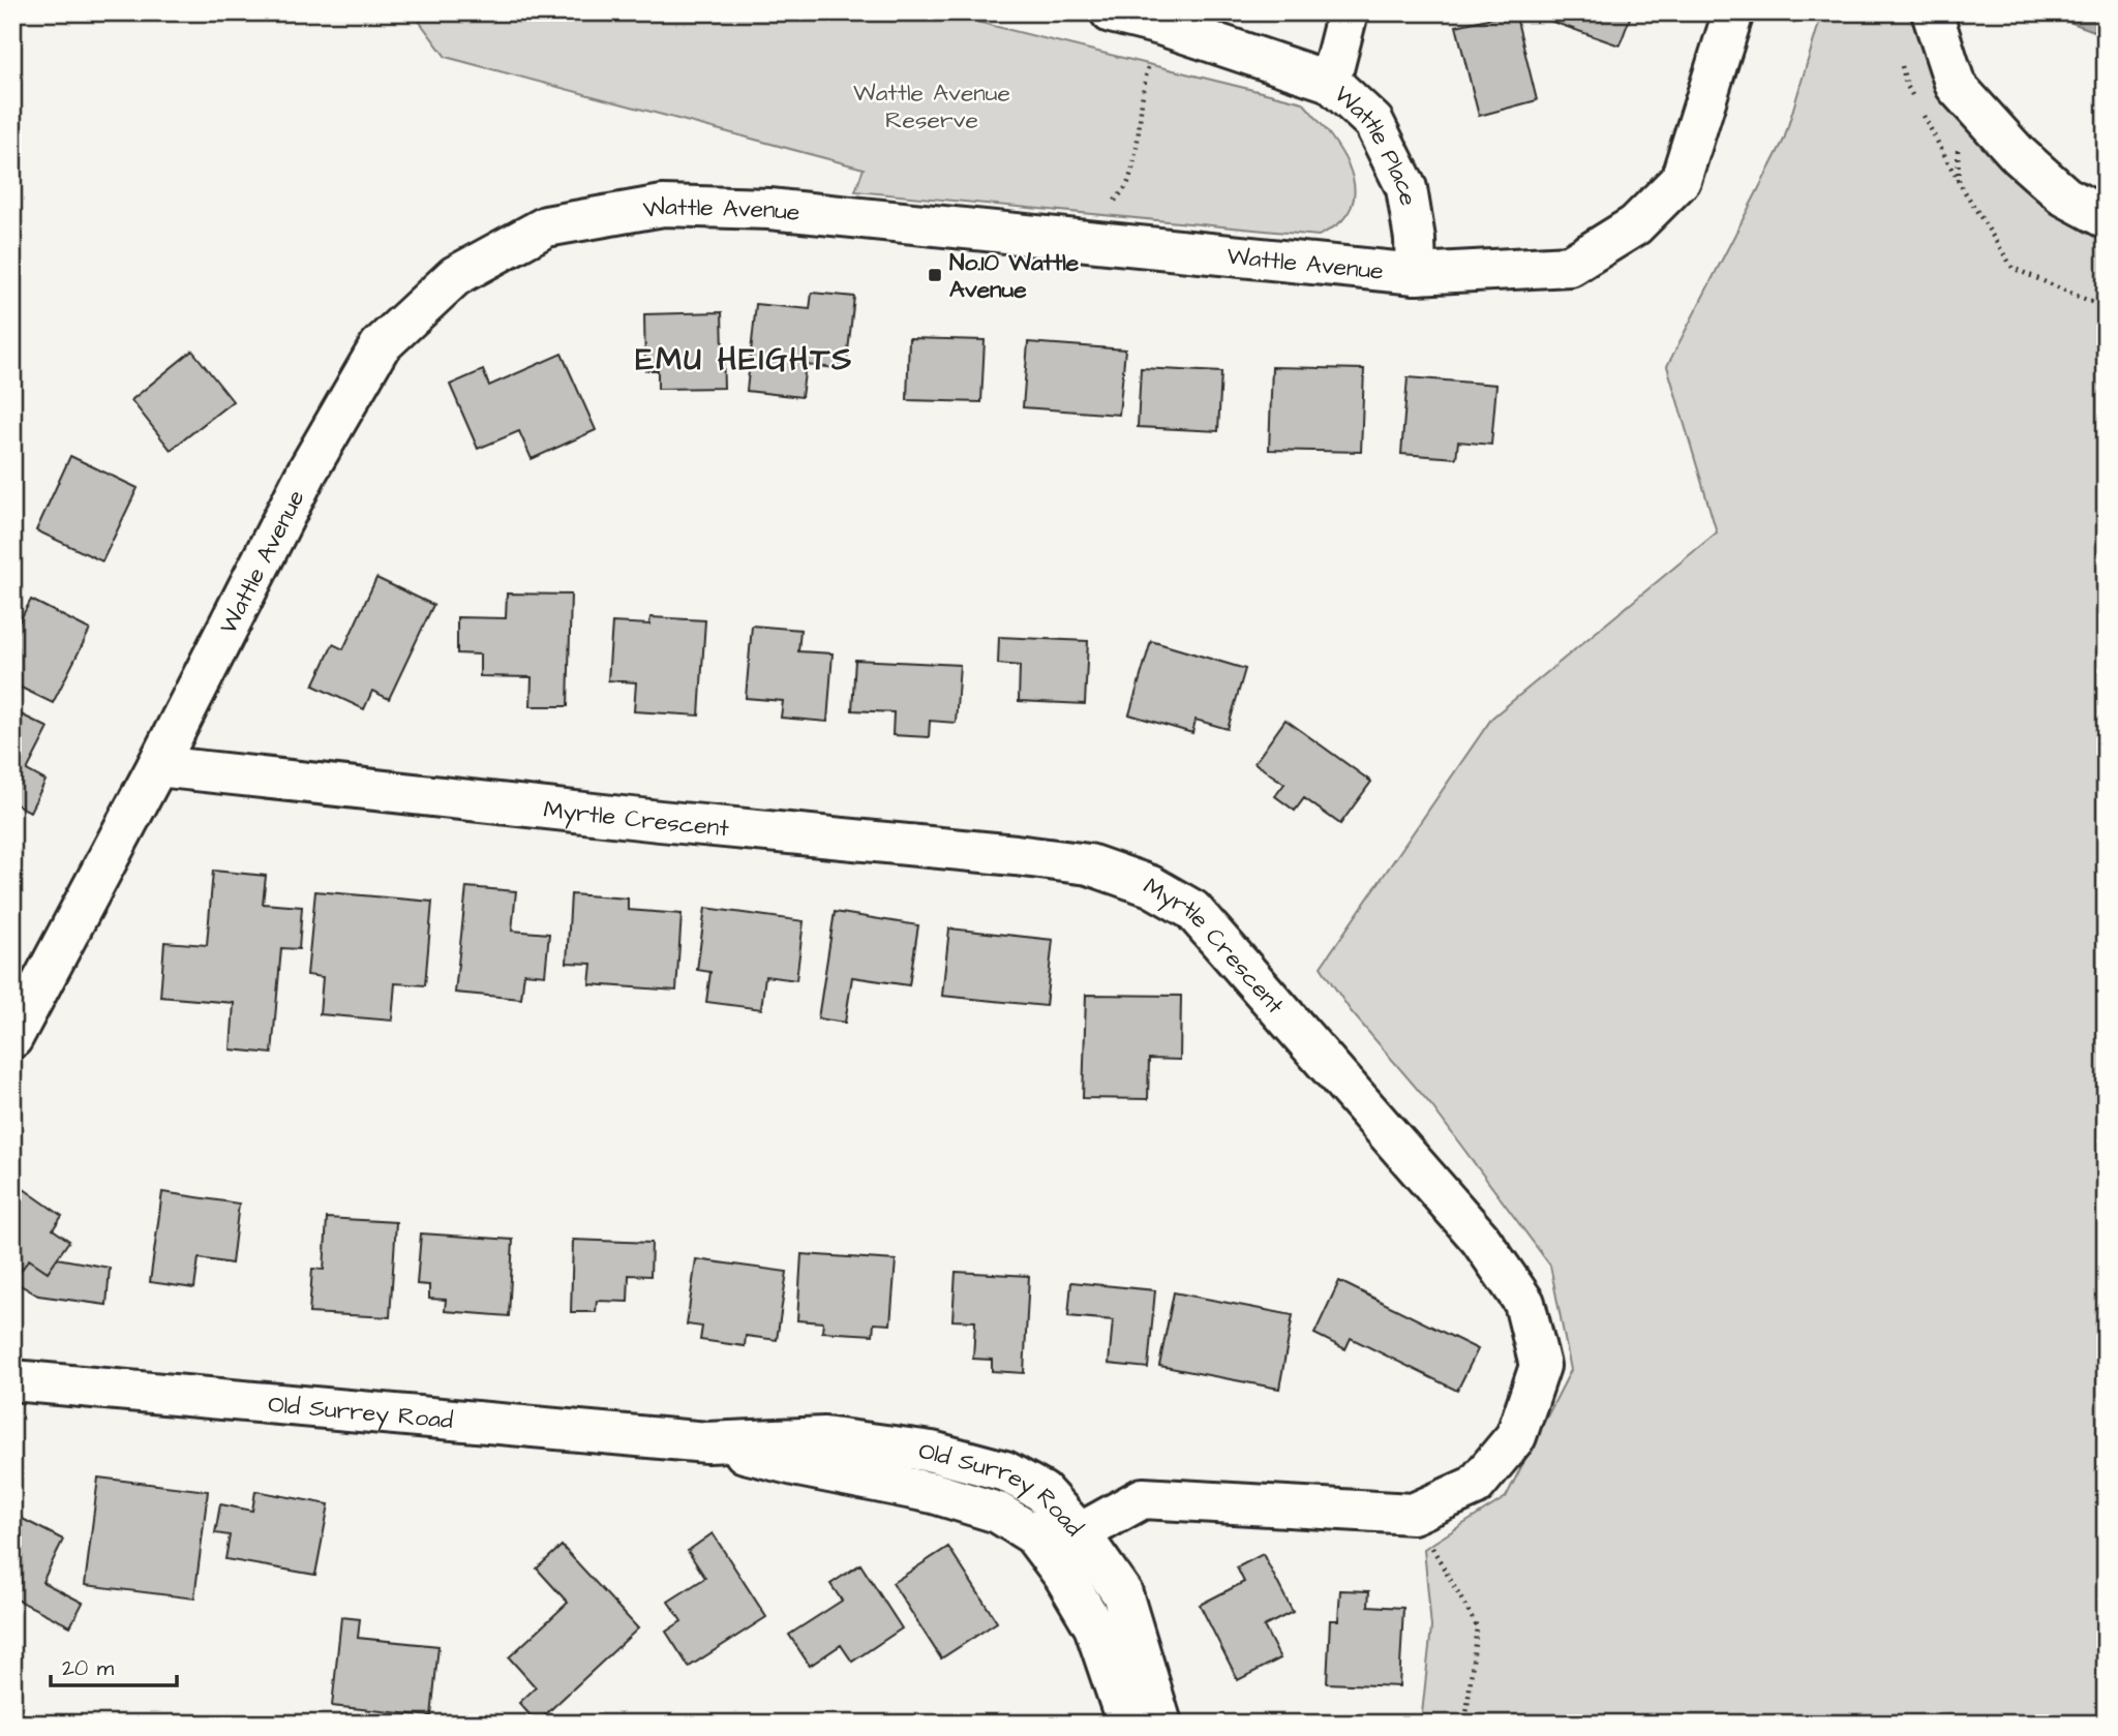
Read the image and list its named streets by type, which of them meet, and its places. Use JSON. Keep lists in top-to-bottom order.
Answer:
{
  "streets": {
    "street": [
      "Wattle Place",
      "Wattle Avenue",
      "Myrtle Crescent",
      "Old Surrey Road"
    ]
  },
  "crossings": [
    ["Wattle Place", "Wattle Avenue"],
    ["Wattle Avenue", "Myrtle Crescent"],
    ["Myrtle Crescent", "Old Surrey Road"]
  ],
  "districts": ["EMU HEIGHTS"],
  "parks": ["Wattle Avenue Reserve"],
  "places": {
    "transit": ["No.10 Wattle Avenue"]
  },
  "scale_bar": "20 m"
}
